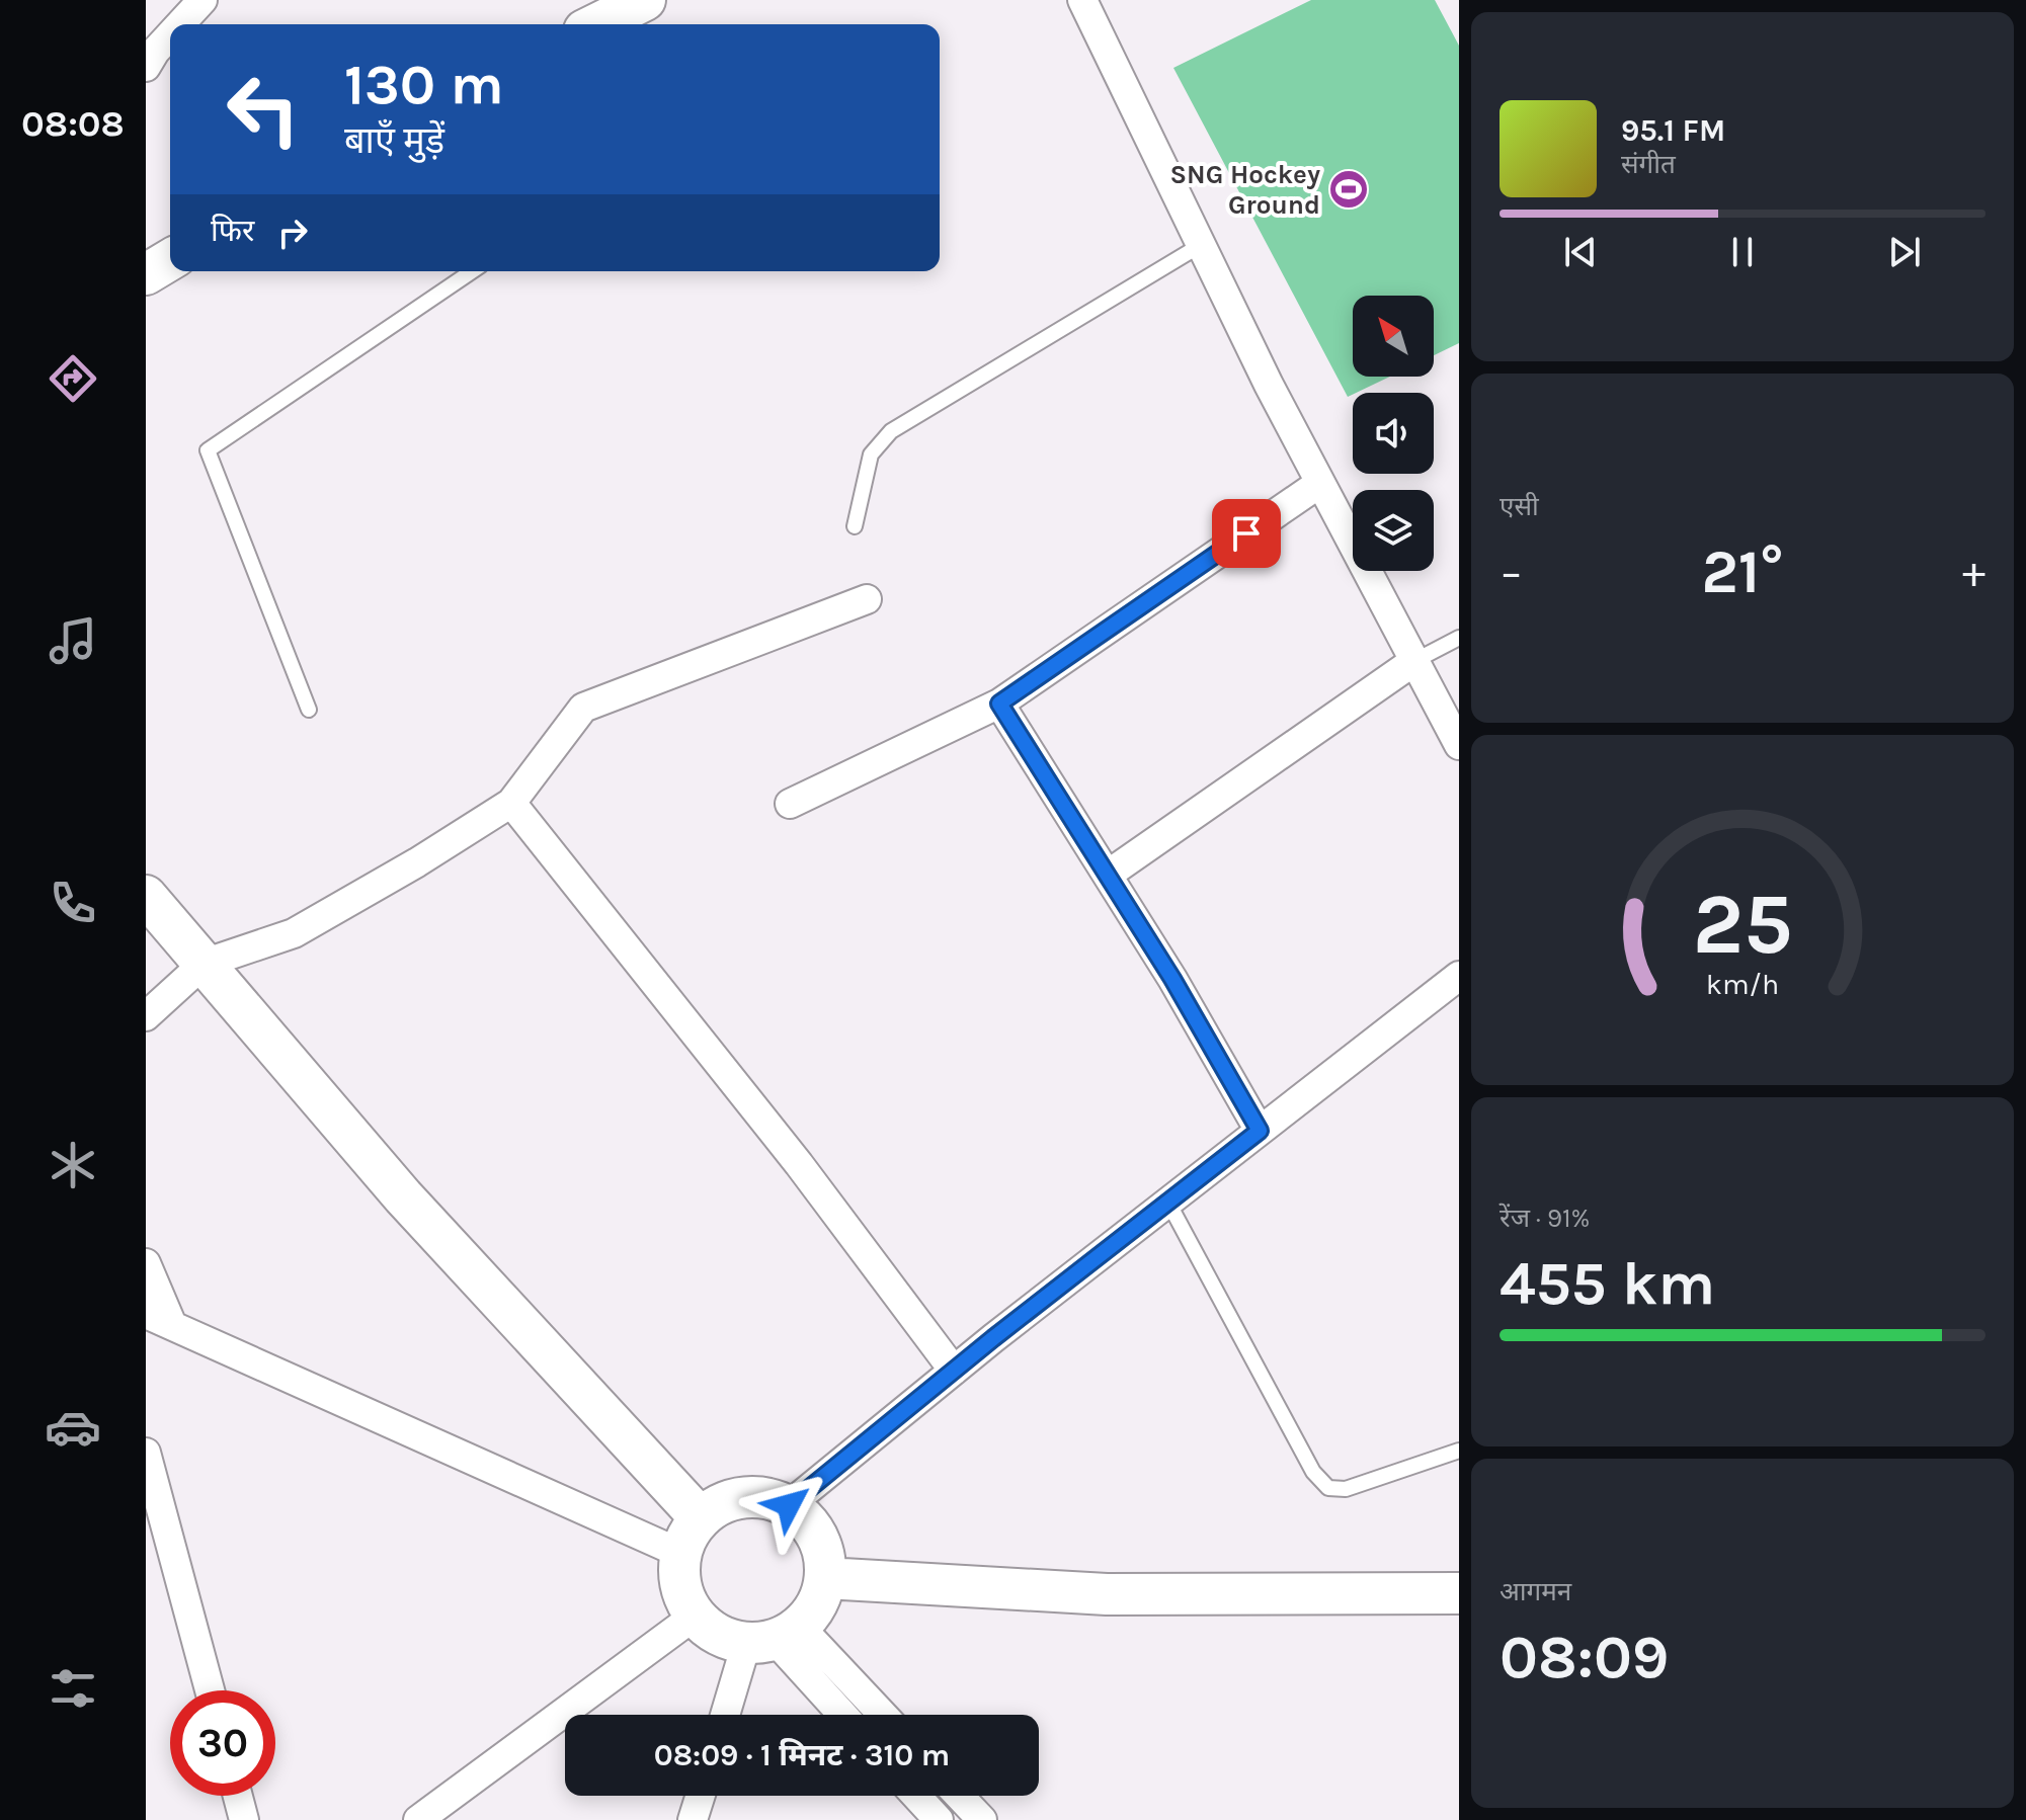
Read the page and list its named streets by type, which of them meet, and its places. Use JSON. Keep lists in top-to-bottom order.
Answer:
{
  "places": {
    "sports": ["SNG Hockey Ground"]
  },
  "north": "top left",
  "page": {
    "tabs": "08:08",
    "turn": ["130 m", "बाएँ मुड़ें"],
    "song": ["95.1 FM", "संगीत"],
    "then": "फिर",
    "tile": [
      "एसी",
      ["रेंज · 91%", "455 km"],
      ["आगमन", "08:09"]
    ],
    "heat": ["−", "21°", "+"],
    "limit": "30",
    "trip": "08:09 · 1 मिनट · 310 m",
    "gauge": ["25", "km/h"]
  }
}
